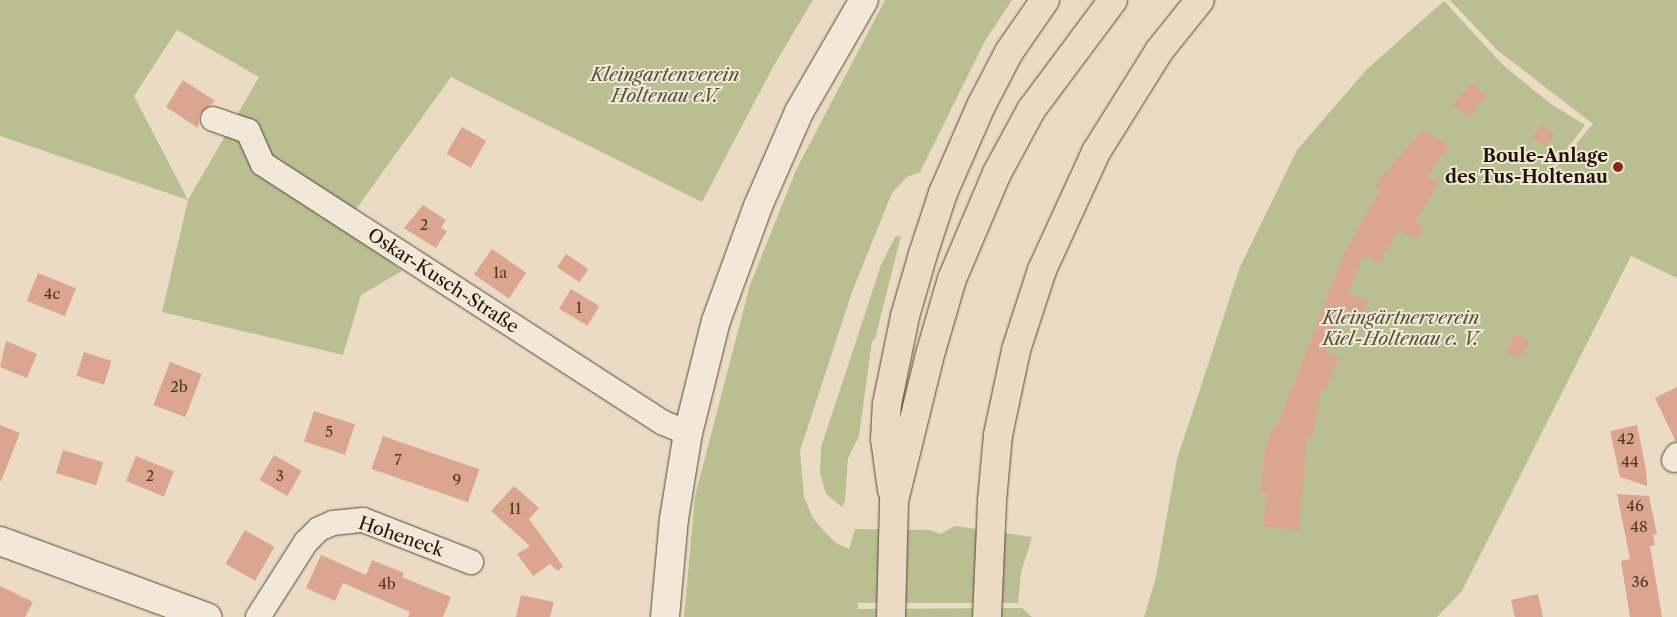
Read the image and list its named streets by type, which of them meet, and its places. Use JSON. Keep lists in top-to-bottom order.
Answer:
{
  "streets": {
    "street": ["Oskar-Kusch-Straße", "Hoheneck"]
  },
  "parks": ["Kleingartenverein Holtenau e.V.", "Kleingärtnerverein Kiel-Holtenau e. V."],
  "places": ["Boule-Anlage des Tus-Holtenau"],
  "house_numbers": [
    "2",
    "1a",
    "4c",
    "1",
    "2b",
    "5",
    "42",
    "7",
    "44",
    "2",
    "3",
    "9",
    "46",
    "11",
    "48",
    "36",
    "4b"
  ]
}
